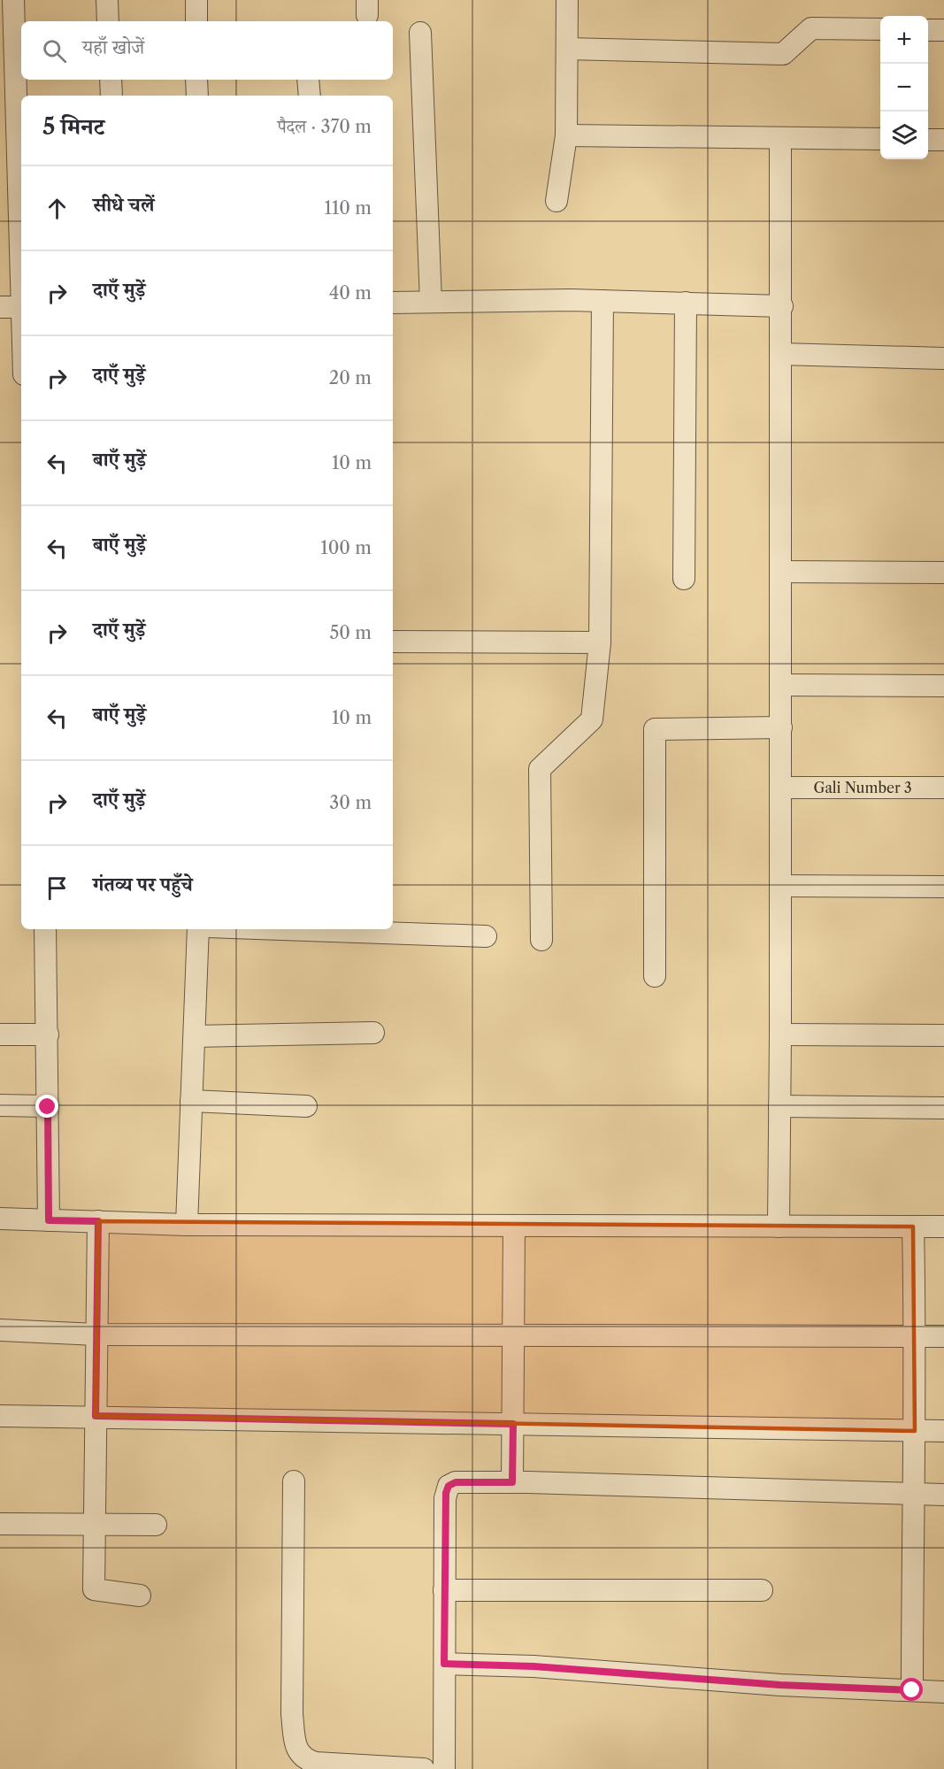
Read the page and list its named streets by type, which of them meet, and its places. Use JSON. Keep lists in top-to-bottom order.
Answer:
{
  "streets": {
    "street": ["Gali Number 3"]
  },
  "page": {
    "map_buttons": ["+", "−"],
    "search": "यहाँ खोजें",
    "heading": ["5 मिनट", "पैदल · 370 m"],
    "list": [
      ["सीधे चलें", "110 m"],
      ["दाएँ मुड़ें", "40 m"],
      ["दाएँ मुड़ें", "20 m"],
      ["बाएँ मुड़ें", "10 m"],
      ["बाएँ मुड़ें", "100 m"],
      ["दाएँ मुड़ें", "50 m"],
      ["बाएँ मुड़ें", "10 m"],
      ["दाएँ मुड़ें", "30 m"],
      "गंतव्य पर पहुँचे"
    ]
  }
}
